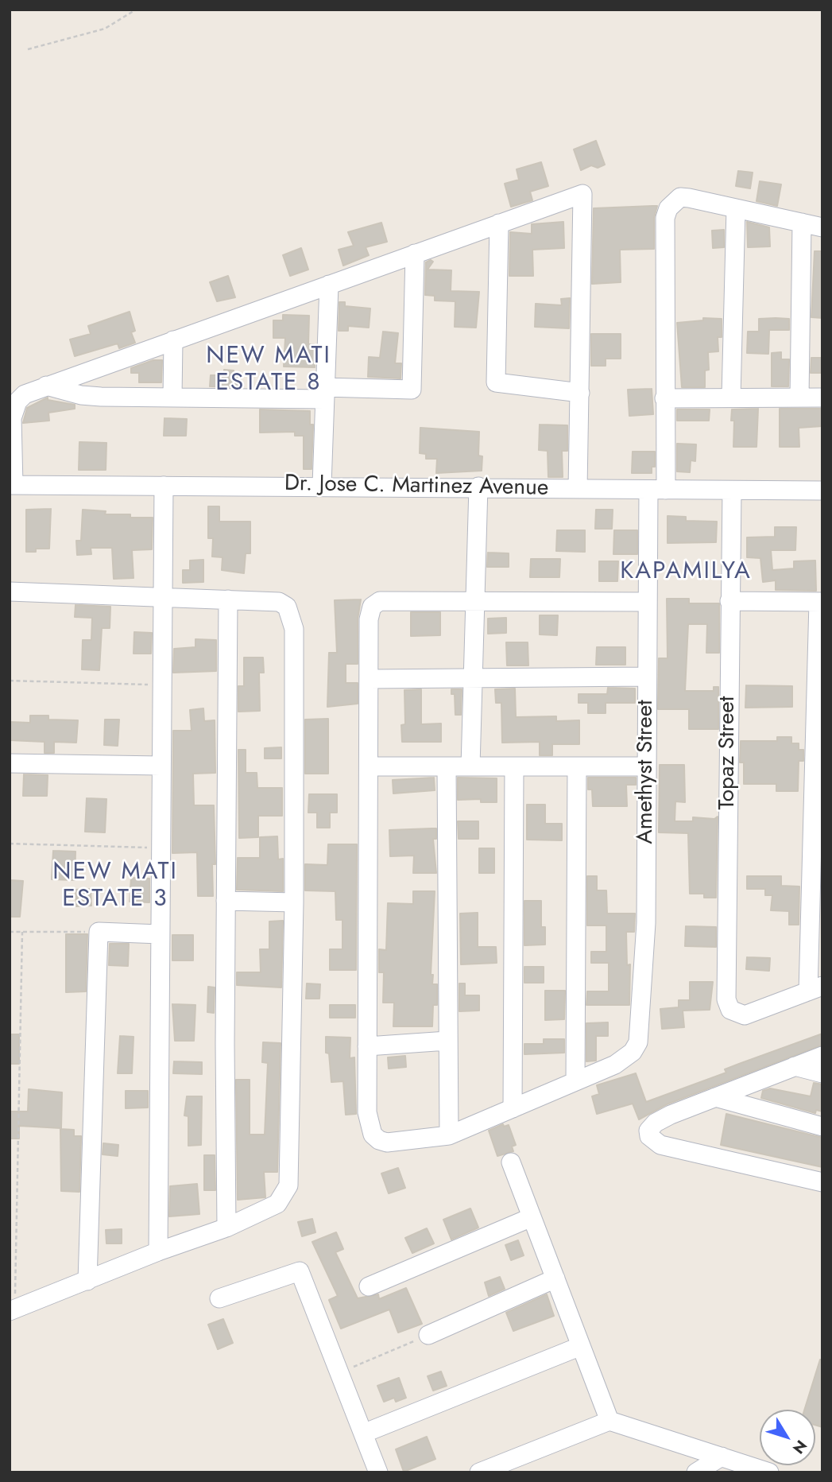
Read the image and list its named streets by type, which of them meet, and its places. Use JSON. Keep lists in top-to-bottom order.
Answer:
{
  "streets": {
    "street": ["Dr. Jose C. Martinez Avenue", "Topaz Street", "Amethyst Street"]
  },
  "crossings": [
    ["Dr. Jose C. Martinez Avenue", "Topaz Street"],
    ["Dr. Jose C. Martinez Avenue", "Amethyst Street"]
  ],
  "districts": ["NEW MATI ESTATE 8", "KAPAMILYA", "NEW MATI ESTATE 3"],
  "north": "bottom right"
}
